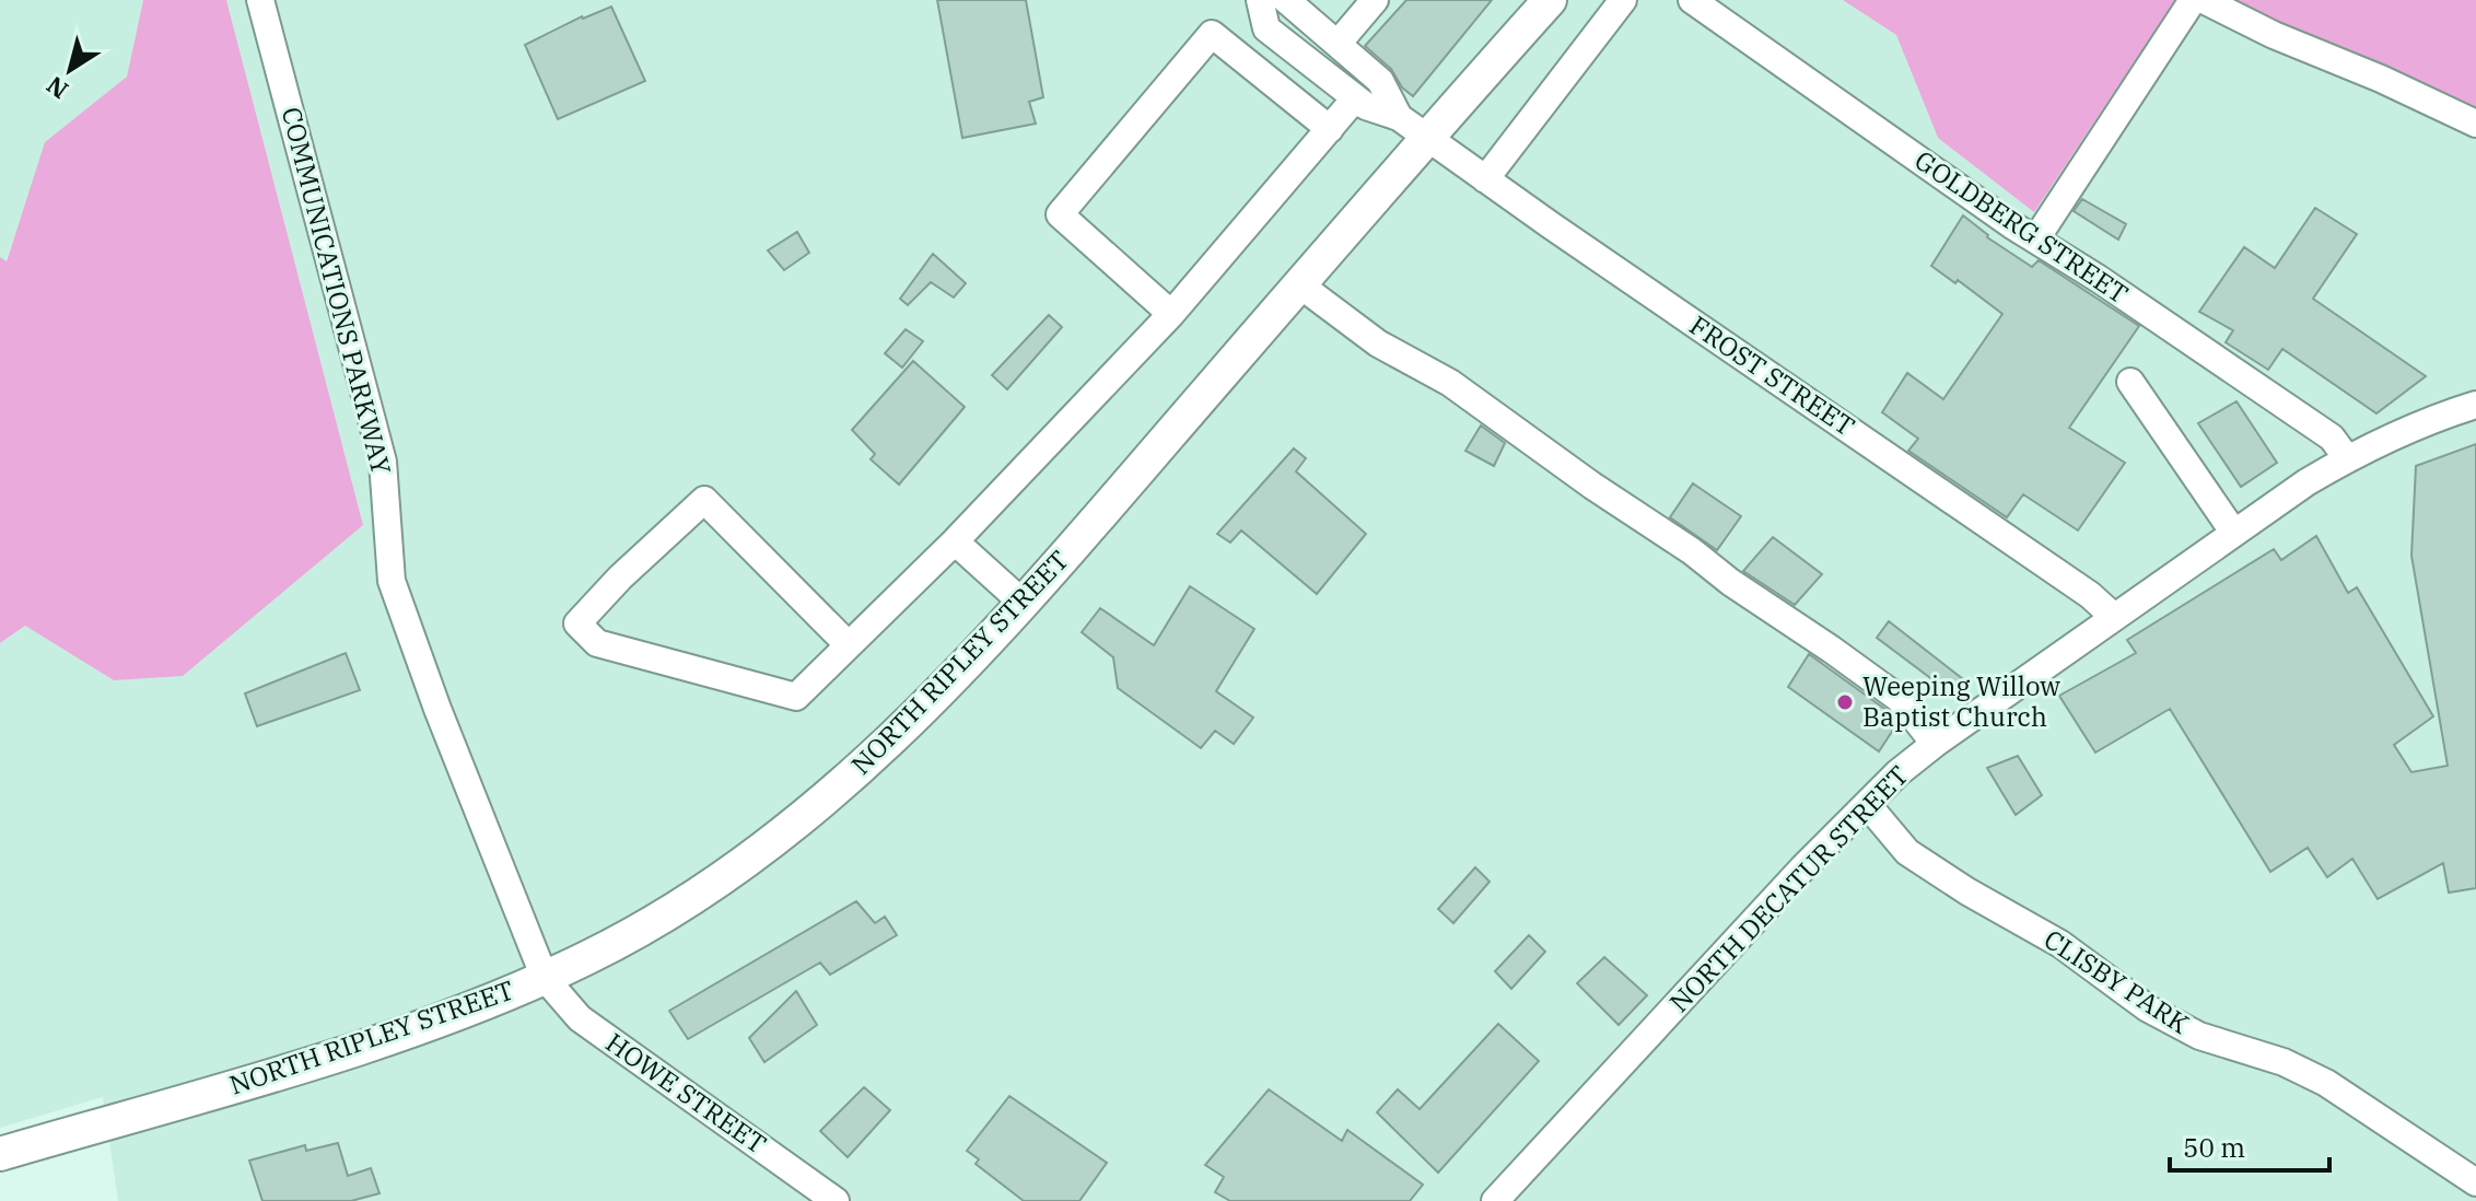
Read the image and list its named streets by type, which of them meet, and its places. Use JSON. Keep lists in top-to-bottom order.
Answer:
{
  "streets": {
    "main road": ["NORTH RIPLEY STREET"],
    "street": [
      "GOLDBERG STREET",
      "COMMUNICATIONS PARKWAY",
      "FROST STREET",
      "NORTH DECATUR STREET",
      "CLISBY PARK",
      "HOWE STREET"
    ]
  },
  "crossings": [
    ["GOLDBERG STREET", "NORTH DECATUR STREET"],
    ["COMMUNICATIONS PARKWAY", "NORTH RIPLEY STREET"],
    ["COMMUNICATIONS PARKWAY", "HOWE STREET"],
    ["FROST STREET", "NORTH RIPLEY STREET"],
    ["FROST STREET", "NORTH DECATUR STREET"],
    ["NORTH RIPLEY STREET", "HOWE STREET"],
    ["NORTH DECATUR STREET", "CLISBY PARK"]
  ],
  "places": ["Weeping Willow Baptist Church"],
  "scale_bar": "50 m",
  "north": "bottom left"
}
